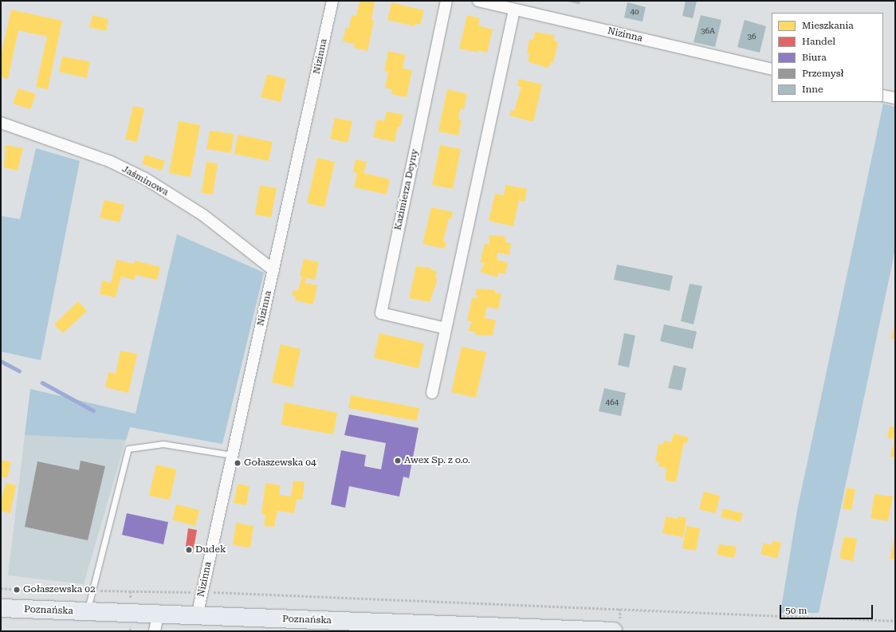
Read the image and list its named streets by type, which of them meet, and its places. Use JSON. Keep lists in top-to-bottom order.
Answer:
{
  "streets": {
    "main road": ["Poznańska"],
    "street": ["Nizinna", "Jaśminowa", "Kazimierza Deyny"]
  },
  "crossings": [
    ["Nizinna", "Jaśminowa"],
    ["Nizinna", "Poznańska"]
  ],
  "places": [
    "Awex Sp. z o.o.",
    "Gołaszewska 04",
    "Dudek",
    "Gołaszewska 02"
  ],
  "house_numbers": [
    "40",
    "36A",
    "36",
    "464"
  ],
  "legend": [
    "Mieszkania",
    "Handel",
    "Biura",
    "Przemysł",
    "Inne"
  ],
  "scale_bar": "50 m"
}
